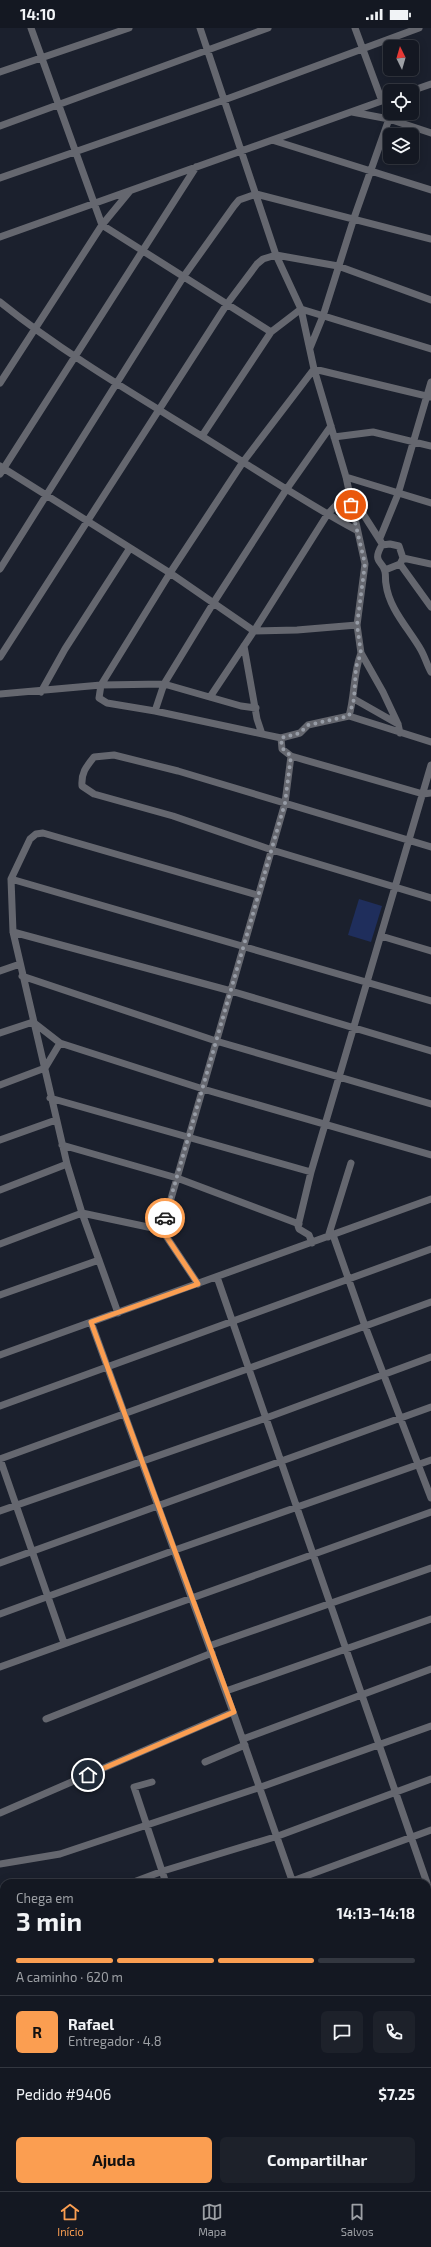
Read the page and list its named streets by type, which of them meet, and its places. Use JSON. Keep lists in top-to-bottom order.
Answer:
{
  "north": "top",
  "page": {
    "status": "14:10",
    "heading": ["3 min", "Chega em", "14:13–14:18"],
    "panel": [
      "Rafael",
      "Entregador · 4.8",
      "Pedido #9406",
      "$7.25"
    ],
    "bar": "A caminho · 620 m",
    "round": "R",
    "buttons": ["Ajuda", "Compartilhar"],
    "tabs": ["Início", "Mapa", "Salvos"]
  }
}
